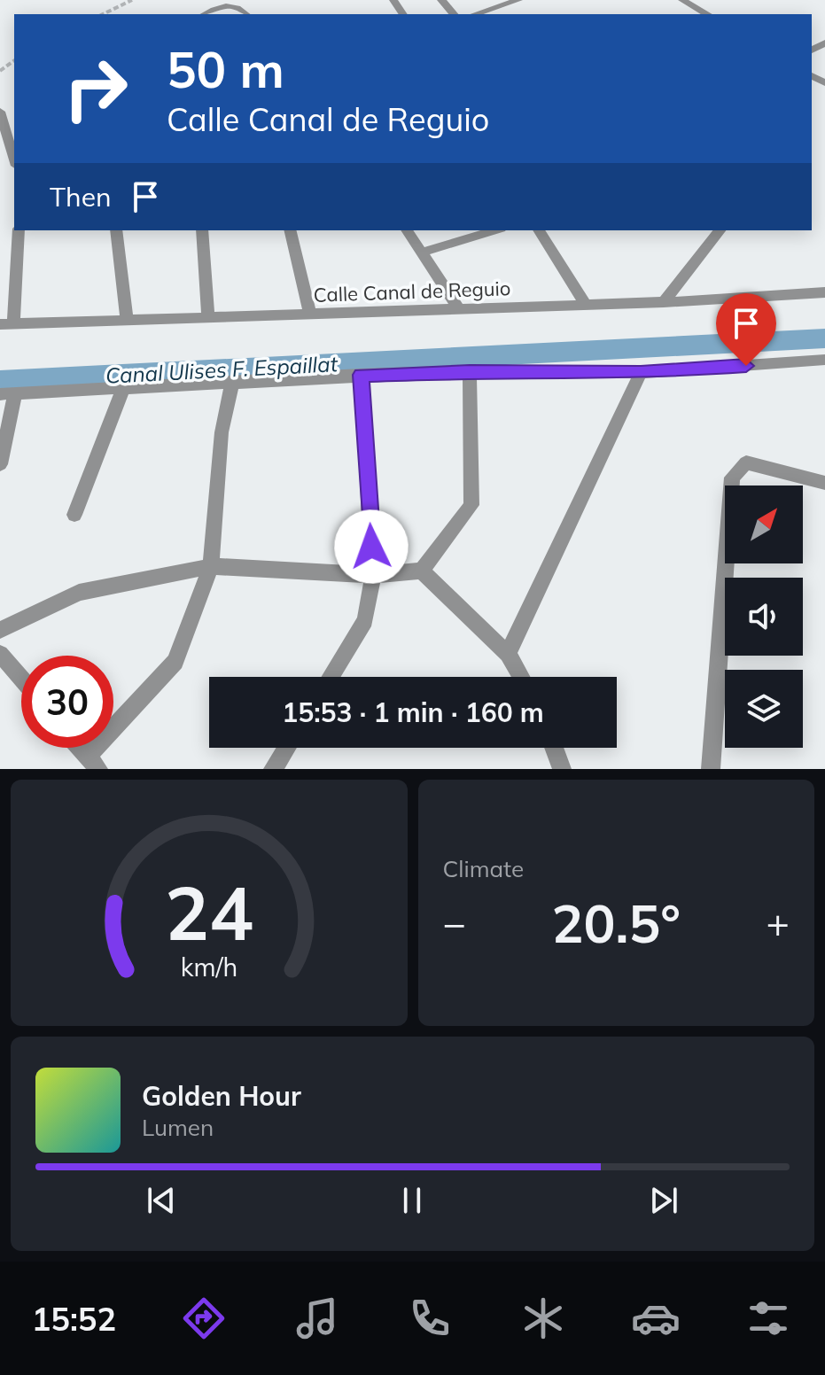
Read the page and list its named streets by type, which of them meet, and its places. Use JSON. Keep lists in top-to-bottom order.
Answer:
{
  "streets": {
    "street": ["Calle Canal de Reguio"]
  },
  "water": ["Canal Ulises F. Espaillat"],
  "north": "top right",
  "page": {
    "turn": ["50 m", "Calle Canal de Reguio"],
    "then": "Then",
    "limit": "30",
    "trip": "15:53 · 1 min · 160 m",
    "tile": "Climate",
    "heat": ["−", "20.5°", "+"],
    "song": ["Golden Hour", "Lumen"],
    "tabs": "15:52",
    "gauge": ["24", "km/h"]
  }
}
